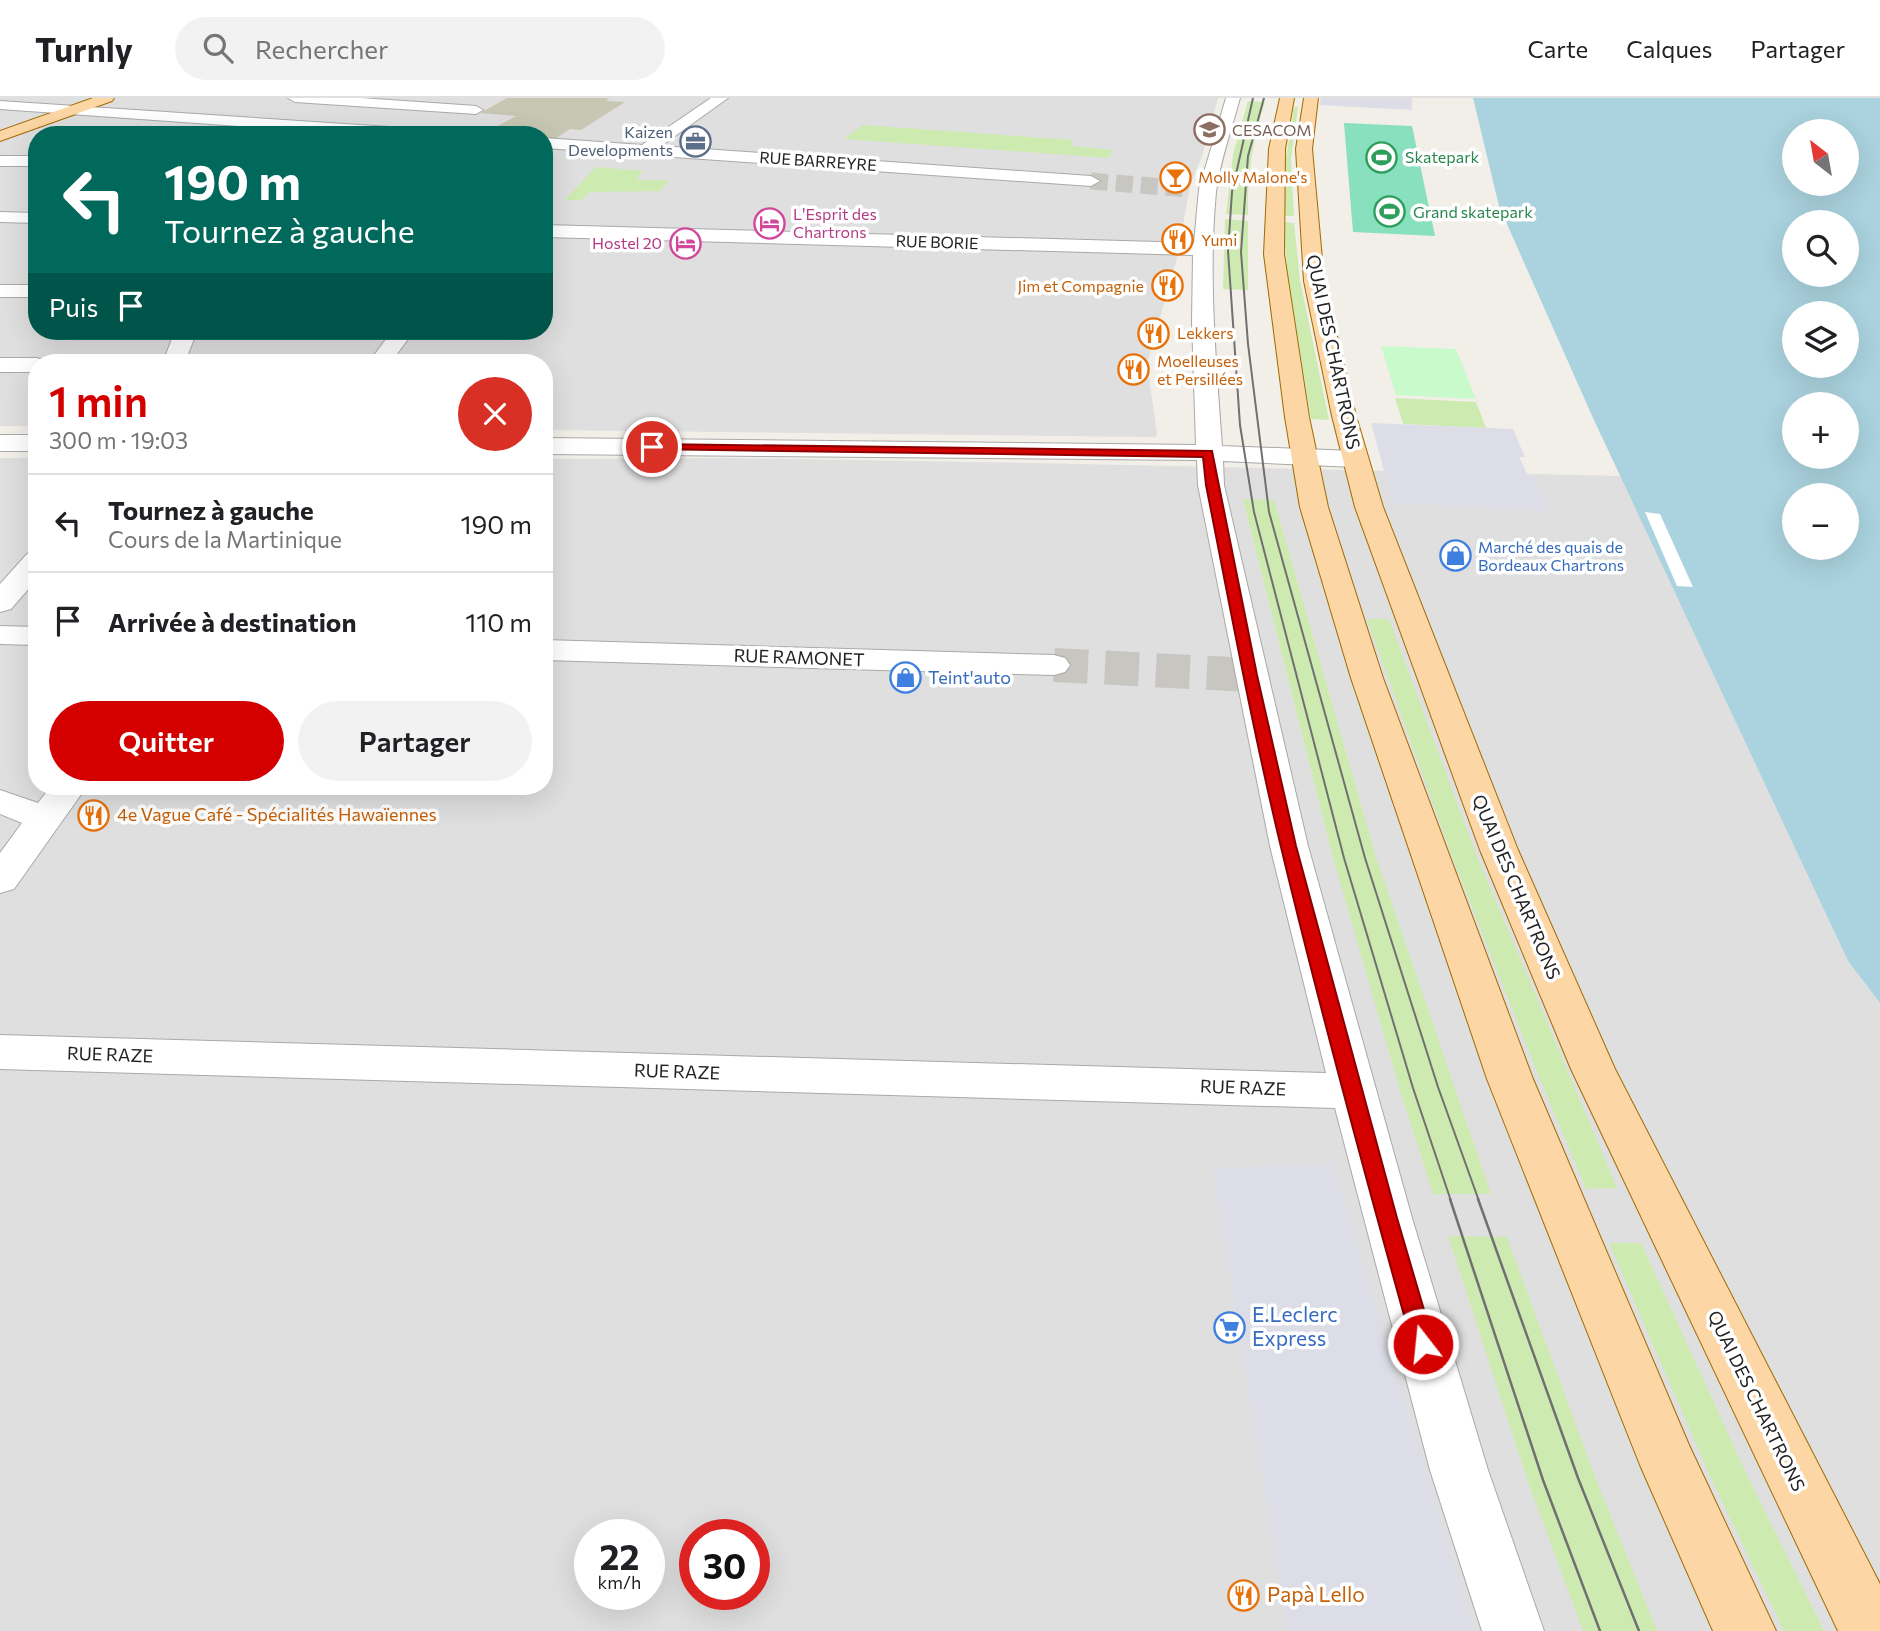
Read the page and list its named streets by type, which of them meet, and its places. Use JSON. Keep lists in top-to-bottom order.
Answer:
{
  "streets": {
    "main road": ["QUAI DES CHARTRONS"],
    "street": [
      "RUE BARREYRE",
      "RUE BORIE",
      "RUE RAMONET",
      "RUE RAZE"
    ]
  },
  "places": {
    "school or university": ["CESACOM"],
    "office": ["Kaizen Developments"],
    "sports": ["Skatepark", "Grand skatepark"],
    "bar": ["Molly Malone's"],
    "hotel": ["L'Esprit des Chartrons", "Hostel 20"],
    "restaurant": [
      "Yumi",
      "Jim et Compagnie",
      "Lekkers",
      "Moelleuses et Persillées",
      "4e Vague Café - Spécialités Hawaïennes",
      "Papà Lello"
    ],
    "shop": ["Marché des quais de Bordeaux Chartrons", "Teint'auto"],
    "supermarket": ["E.Leclerc Express"]
  },
  "north": "top left",
  "page": {
    "header": "Turnly",
    "search": "Rechercher",
    "nav": ["Carte", "Calques", "Partager"],
    "map_buttons": ["+", "−"],
    "turn": ["190 m", "Tournez à gauche"],
    "then": "Puis",
    "heading": ["1 min", "300 m · 19:03"],
    "list": [
      {
        "name": "Tournez à gauche",
        "note": "Cours de la Martinique",
        "value": "190 m"
      },
      {
        "name": "Arrivée à destination",
        "value": "110 m"
      }
    ],
    "buttons": ["Quitter", "Partager"],
    "speed": "22 km/h",
    "limit": "30"
  }
}
